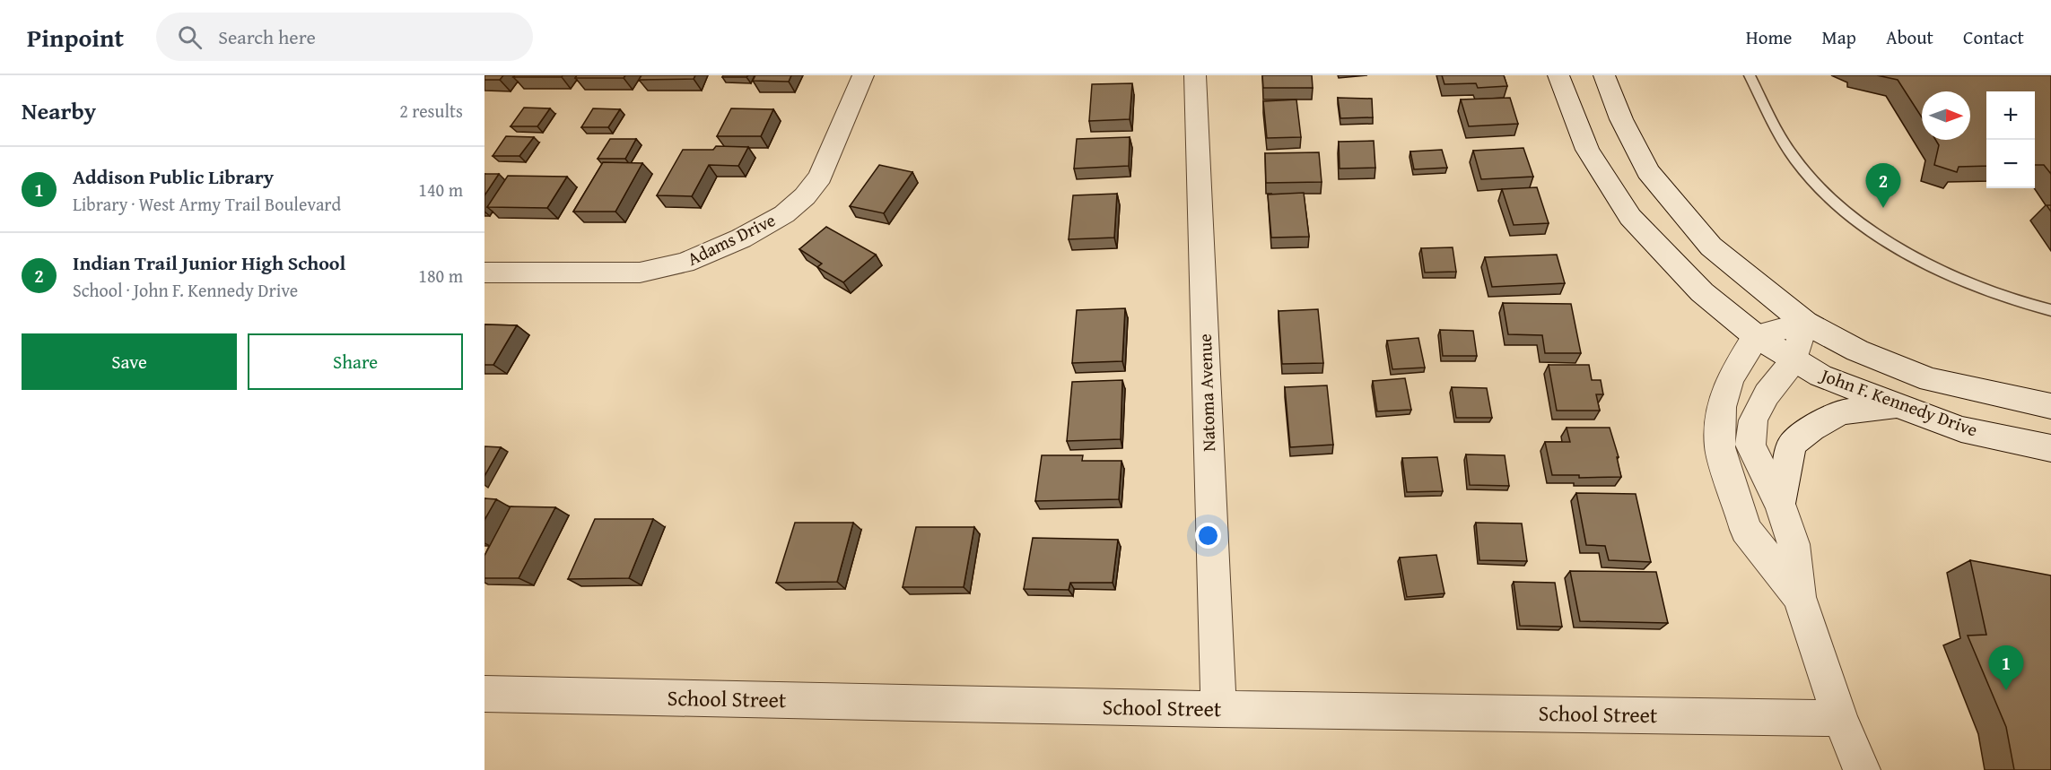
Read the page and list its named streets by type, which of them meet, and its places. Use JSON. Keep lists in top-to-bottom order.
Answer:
{
  "streets": {
    "street": [
      "Adams Drive",
      "Natoma Avenue",
      "John F. Kennedy Drive",
      "School Street"
    ]
  },
  "crossings": [
    ["Natoma Avenue", "School Street"]
  ],
  "north": "right",
  "page": {
    "header": "Pinpoint",
    "search": "Search here",
    "nav": [
      "Home",
      "Map",
      "About",
      "Contact"
    ],
    "heading": ["Nearby", "2 results"],
    "map_buttons": ["+", "−"],
    "list": [
      {
        "mark": "1",
        "name": "Addison Public Library",
        "note": "Library · West Army Trail Boulevard",
        "value": "140 m"
      },
      {
        "mark": "2",
        "name": "Indian Trail Junior High School",
        "note": "School · John F. Kennedy Drive",
        "value": "180 m"
      }
    ],
    "pins": ["2", "1"],
    "buttons": ["Save", "Share"]
  }
}
